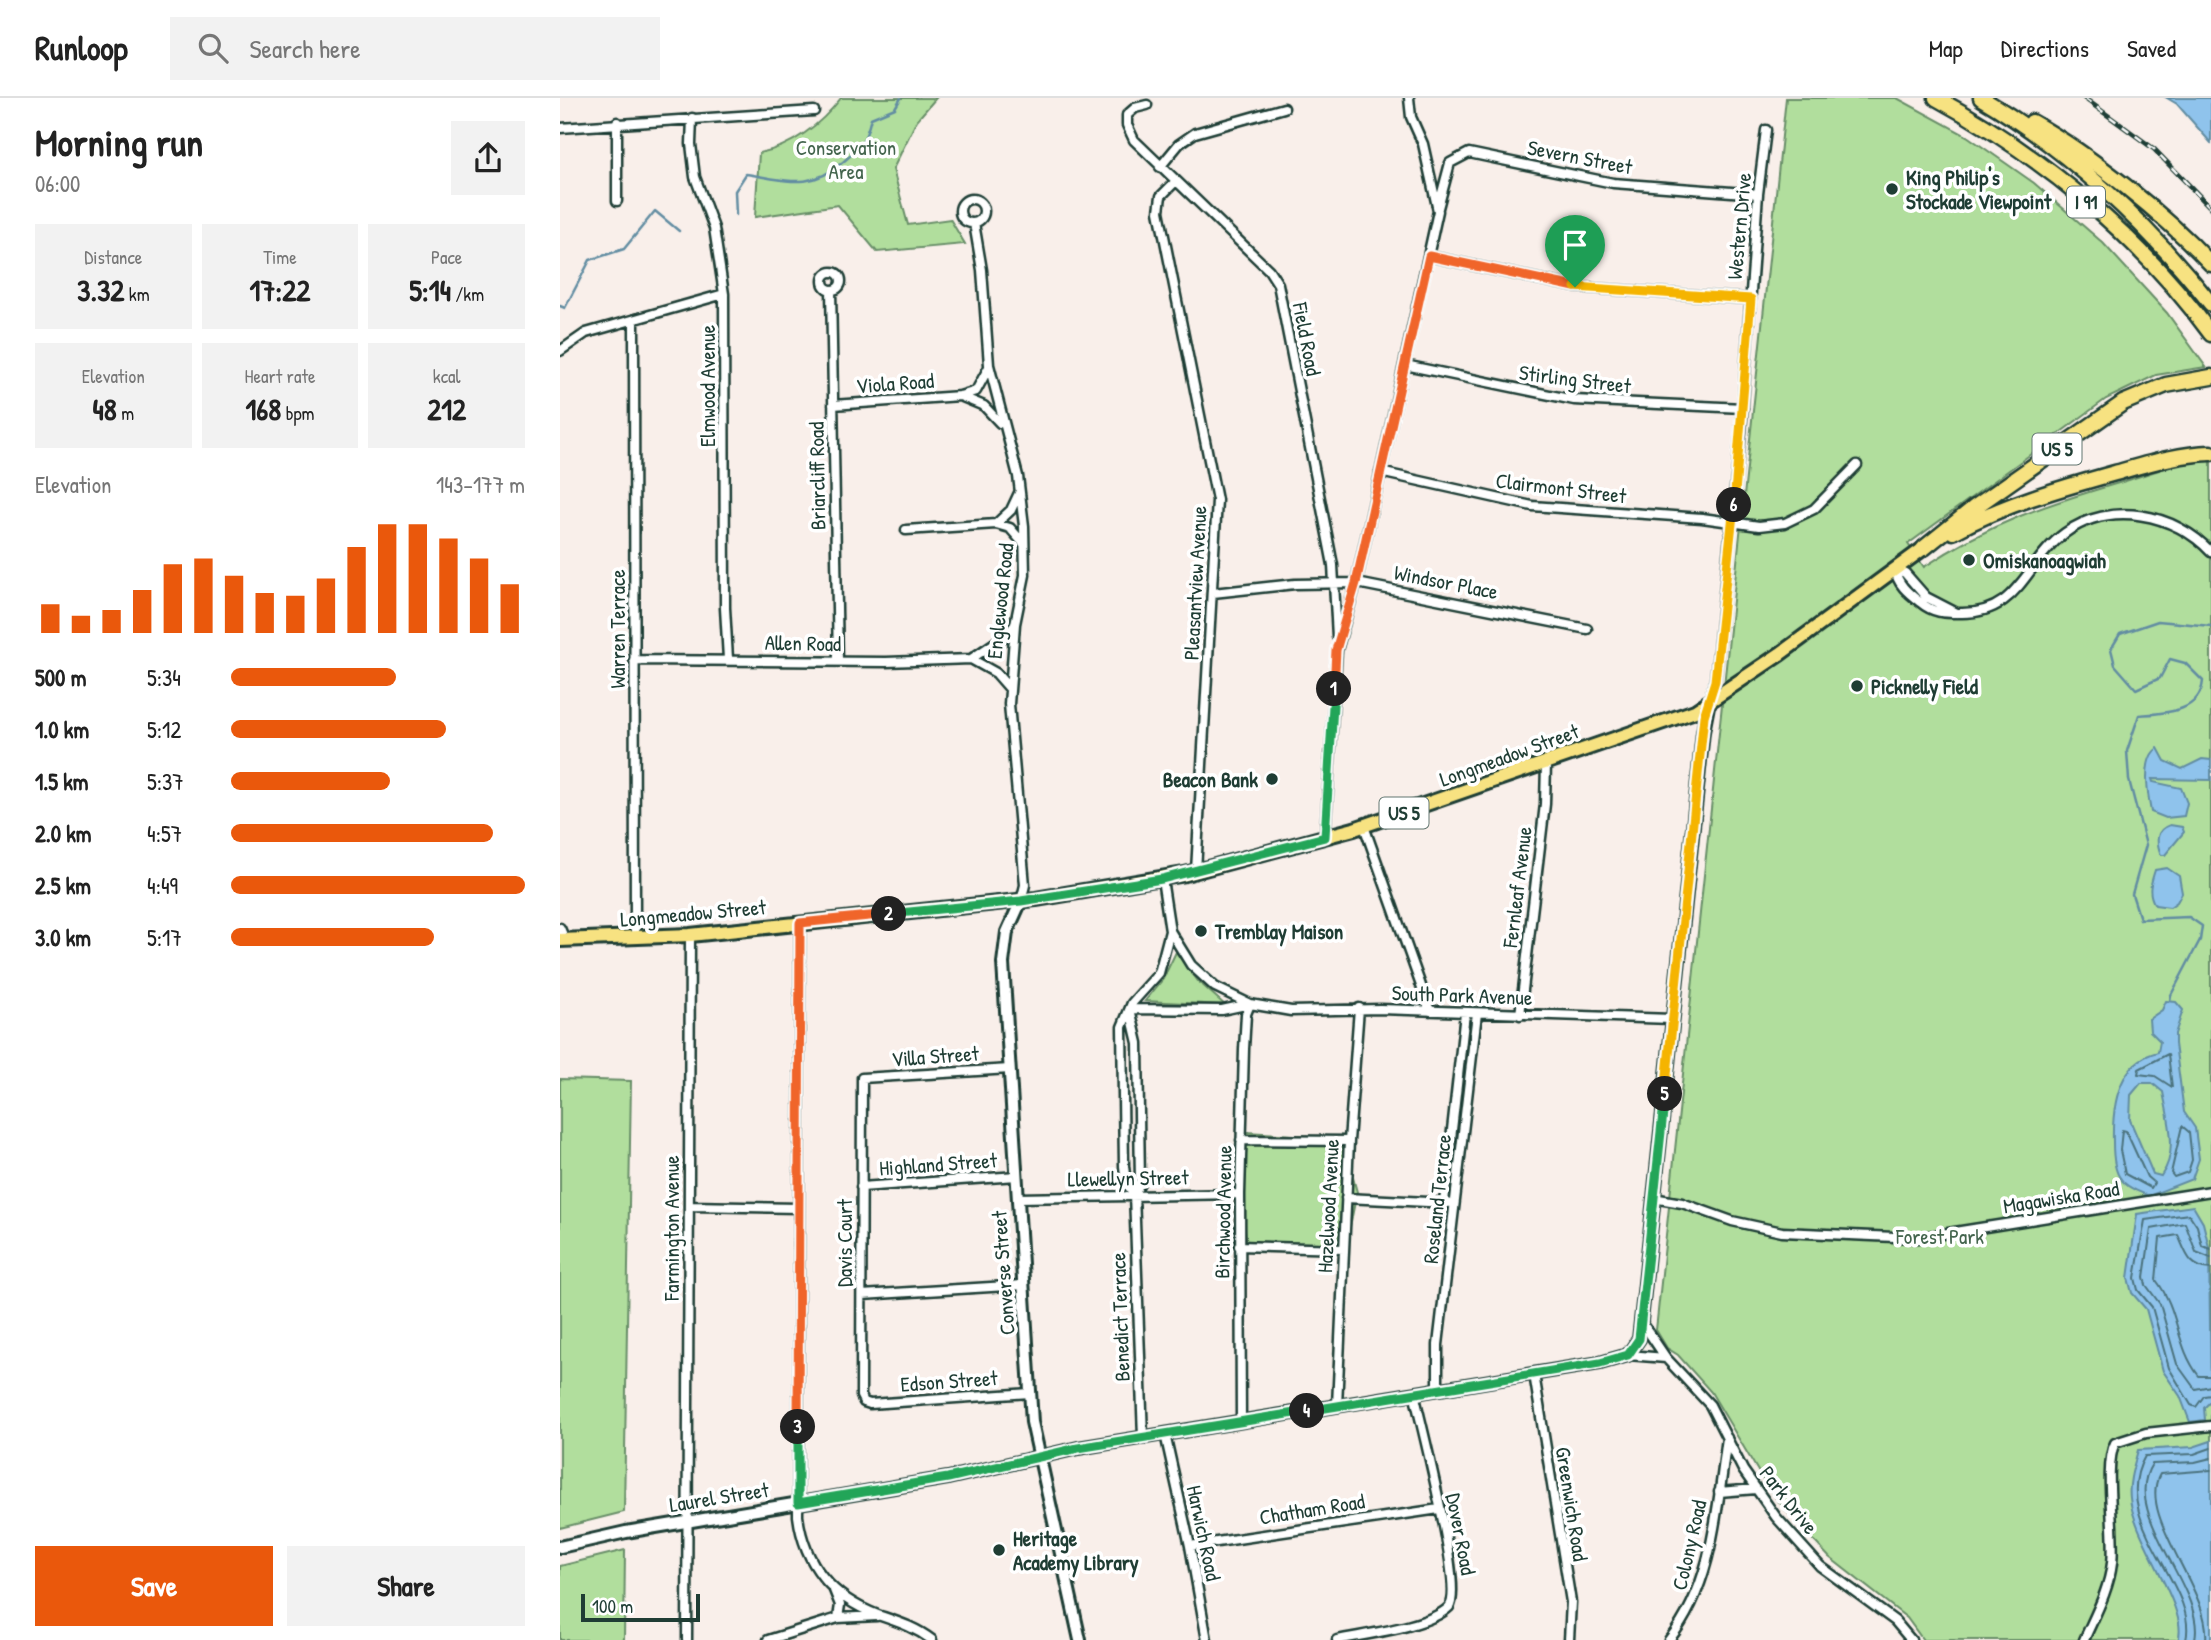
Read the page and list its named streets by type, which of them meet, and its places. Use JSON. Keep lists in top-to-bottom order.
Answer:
{
  "streets": {
    "highway": ["I 91", "US 5"],
    "main road": ["Longmeadow Street"],
    "street": [
      "Severn Street",
      "Western Drive",
      "Field Road",
      "Stirling Street",
      "Viola Road",
      "Elmwood Avenue",
      "Briarcliff Road",
      "Clairmont Street",
      "Windsor Place",
      "Pleasantview Avenue",
      "Englewood Road",
      "Warren Terrace",
      "Allen Road",
      "Fernleaf Avenue",
      "South Park Avenue",
      "Villa Street",
      "Highland Street",
      "Llewellyn Street",
      "Magawiska Road",
      "Roseland Terrace",
      "Hazelwood Avenue",
      "Birchwood Avenue",
      "Farmington Avenue",
      "Davis Court",
      "Converse Street",
      "Benedict Terrace",
      "Edson Street",
      "Laurel Street",
      "Park Drive",
      "Greenwich Road",
      "Chatham Road",
      "Harwich Road",
      "Dover Road",
      "Colony Road"
    ]
  },
  "crossings": [
    ["Severn Street", "Western Drive"],
    ["Severn Street", "Field Road"],
    ["Western Drive", "Stirling Street"],
    ["Western Drive", "Clairmont Street"],
    ["Western Drive", "Longmeadow Street"],
    ["Field Road", "Stirling Street"],
    ["Field Road", "Clairmont Street"],
    ["Field Road", "Windsor Place"],
    ["Field Road", "Pleasantview Avenue"],
    ["Field Road", "Longmeadow Street"],
    ["Viola Road", "Briarcliff Road"],
    ["Viola Road", "Englewood Road"],
    ["Elmwood Avenue", "Allen Road"],
    ["US 5", "Longmeadow Street"],
    ["Briarcliff Road", "Allen Road"],
    ["Windsor Place", "Pleasantview Avenue"],
    ["Pleasantview Avenue", "Longmeadow Street"],
    ["Englewood Road", "Longmeadow Street"],
    ["Englewood Road", "Converse Street"],
    ["Warren Terrace", "Allen Road"],
    ["Warren Terrace", "Longmeadow Street"],
    ["Longmeadow Street", "Fernleaf Avenue"],
    ["Longmeadow Street", "South Park Avenue"],
    ["Longmeadow Street", "Farmington Avenue"],
    ["Longmeadow Street", "Converse Street"],
    ["Fernleaf Avenue", "South Park Avenue"],
    ["South Park Avenue", "Roseland Terrace"],
    ["South Park Avenue", "Hazelwood Avenue"],
    ["South Park Avenue", "Birchwood Avenue"],
    ["South Park Avenue", "Benedict Terrace"],
    ["Villa Street", "Davis Court"],
    ["Villa Street", "Converse Street"],
    ["Highland Street", "Davis Court"],
    ["Highland Street", "Converse Street"],
    ["Llewellyn Street", "Birchwood Avenue"],
    ["Llewellyn Street", "Converse Street"],
    ["Llewellyn Street", "Benedict Terrace"],
    ["Roseland Terrace", "Laurel Street"],
    ["Hazelwood Avenue", "Laurel Street"],
    ["Birchwood Avenue", "Laurel Street"],
    ["Farmington Avenue", "Laurel Street"],
    ["Davis Court", "Edson Street"],
    ["Converse Street", "Edson Street"],
    ["Converse Street", "Laurel Street"],
    ["Benedict Terrace", "Laurel Street"],
    ["Laurel Street", "Greenwich Road"],
    ["Laurel Street", "Harwich Road"],
    ["Laurel Street", "Dover Road"],
    ["Park Drive", "Colony Road"],
    ["Chatham Road", "Harwich Road"],
    ["Chatham Road", "Dover Road"]
  ],
  "parks": ["Conservation Area", "Forest Park"],
  "places": [
    "King Philip's Stockade Viewpoint",
    "Omiskanoagwiah",
    "Picknelly Field",
    "Beacon Bank",
    "Tremblay Maison",
    "Heritage Academy Library"
  ],
  "scale_bar": "100 m",
  "page": {
    "header": "Runloop",
    "search": "Search here",
    "nav": ["Map", "Directions", "Saved"],
    "heading": ["Morning run", "06:00"],
    "stats": [
      ["Distance", "3.32 km"],
      ["Time", "17:22"],
      ["Pace", "5:14 /km"],
      ["Elevation", "48 m"],
      ["Heart rate", "168 bpm"],
      ["kcal", "212"]
    ],
    "chart": ["Elevation", "143–177 m"],
    "pins": [
      "6",
      "1",
      "2",
      "5",
      "4",
      "3"
    ],
    "list": [
      {
        "name": "500 m",
        "note": "5:34"
      },
      {
        "name": "1.0 km",
        "note": "5:12"
      },
      {
        "name": "1.5 km",
        "note": "5:37"
      },
      {
        "name": "2.0 km",
        "note": "4:57"
      },
      {
        "name": "2.5 km",
        "note": "4:49"
      },
      {
        "name": "3.0 km",
        "note": "5:17"
      }
    ],
    "buttons": ["Save", "Share"],
    "scale": "100 m"
  }
}
